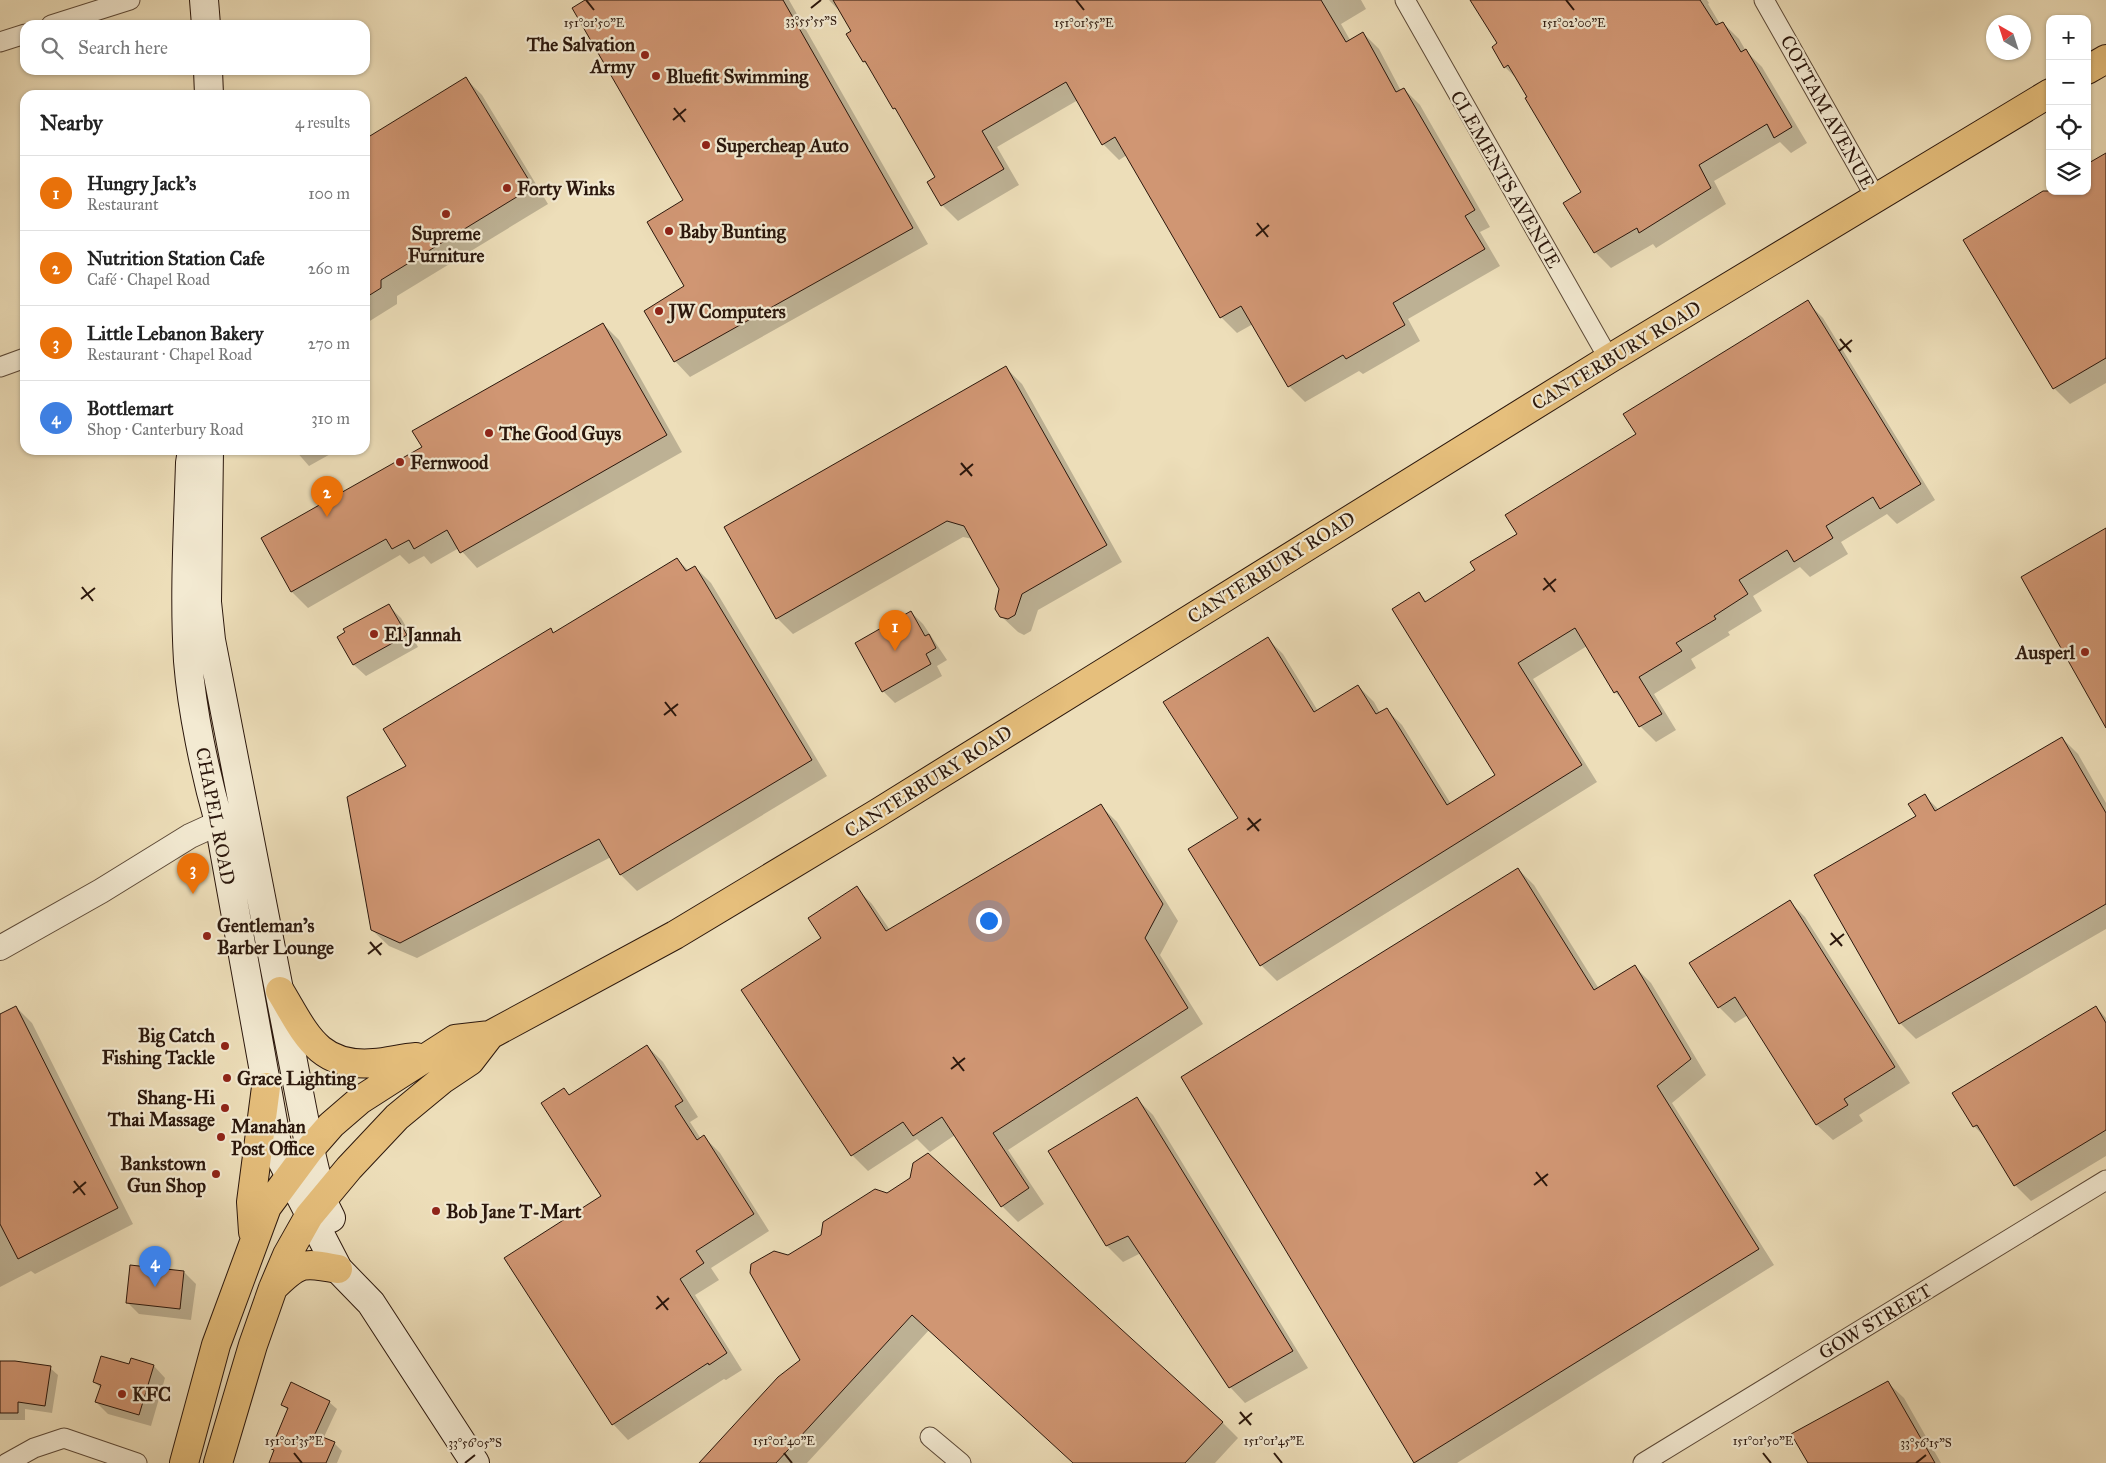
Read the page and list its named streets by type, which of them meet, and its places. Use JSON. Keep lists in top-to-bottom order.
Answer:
{
  "streets": {
    "highway": ["CANTERBURY ROAD"],
    "main road": ["CHAPEL ROAD"],
    "street": ["COTTAM AVENUE", "CLEMENTS AVENUE", "GOW STREET"]
  },
  "crossings": [
    ["COTTAM AVENUE", "CANTERBURY ROAD"],
    ["CLEMENTS AVENUE", "CANTERBURY ROAD"],
    ["CANTERBURY ROAD", "CHAPEL ROAD"]
  ],
  "places": [
    "The Salvation Army",
    "Bluefit Swimming",
    "Supercheap Auto",
    "Forty Winks",
    "Supreme Furniture",
    "Baby Bunting",
    "JW Computers",
    "The Good Guys",
    "Fernwood",
    "El Jannah",
    "Ausperl",
    "Gentleman's Barber Lounge",
    "Big Catch Fishing Tackle",
    "Grace Lighting",
    "Shang-Hi Thai Massage",
    "Manahan Post Office",
    "Bankstown Gun Shop",
    "Bob Jane T-Mart",
    "KFC"
  ],
  "north": "top left",
  "page": {
    "map_buttons": ["+", "−"],
    "search": "Search here",
    "heading": ["Nearby", "4 results"],
    "list": [
      {
        "mark": "1",
        "name": "Hungry Jack's",
        "note": "Restaurant",
        "value": "100 m"
      },
      {
        "mark": "2",
        "name": "Nutrition Station Cafe",
        "note": "Café · Chapel Road",
        "value": "260 m"
      },
      {
        "mark": "3",
        "name": "Little Lebanon Bakery",
        "note": "Restaurant · Chapel Road",
        "value": "270 m"
      },
      {
        "mark": "4",
        "name": "Bottlemart",
        "note": "Shop · Canterbury Road",
        "value": "310 m"
      }
    ],
    "pins": [
      "2",
      "1",
      "3",
      "4"
    ]
  },
  "coordinates": [
    "33°55'55\"S",
    "151°01'50\"E",
    "151°01'55\"E",
    "151°02'00\"E",
    "151°01'35\"E",
    "151°01'40\"E",
    "151°01'45\"E",
    "33°56'05\"S",
    "33°56'15\"S"
  ]
}
